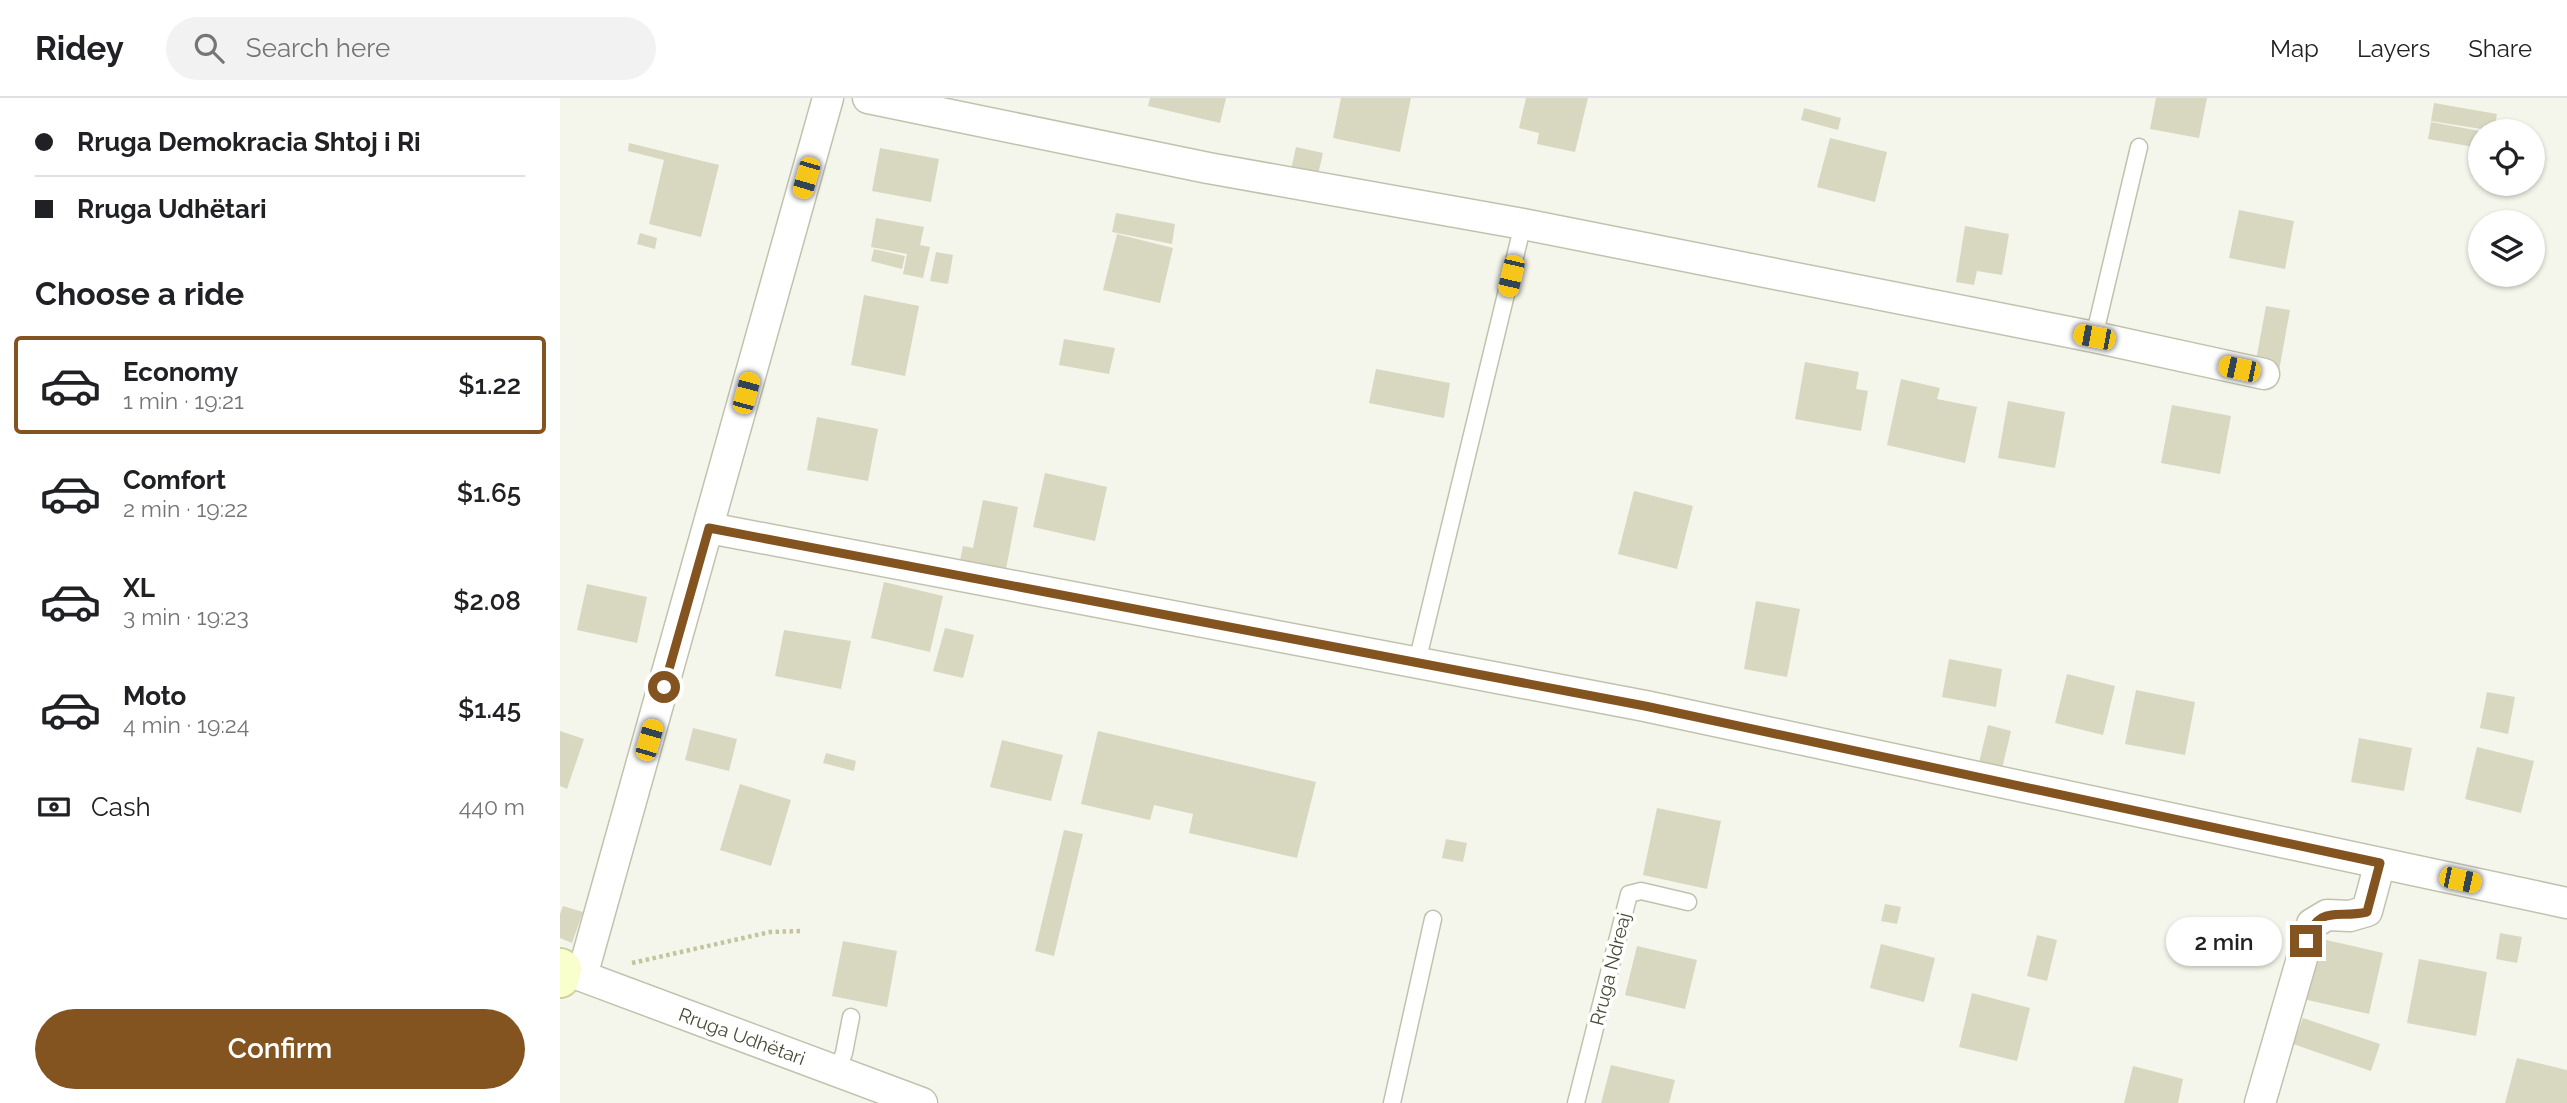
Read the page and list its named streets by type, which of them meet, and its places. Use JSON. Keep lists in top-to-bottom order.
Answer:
{
  "streets": {
    "street": ["Rruga Udhëtari"],
    "lane": ["Rruga Ndreaj"]
  },
  "page": {
    "header": "Ridey",
    "search": "Search here",
    "nav": ["Map", "Layers", "Share"],
    "banner": ["Rruga Demokracia Shtoj i Ri", "Rruga Udhëtari"],
    "heading": "Choose a ride",
    "list": [
      {
        "name": "Economy",
        "note": "1 min · 19:21",
        "value": "$1.22"
      },
      {
        "name": "Comfort",
        "note": "2 min · 19:22",
        "value": "$1.65"
      },
      {
        "name": "XL",
        "note": "3 min · 19:23",
        "value": "$2.08"
      },
      {
        "name": "Moto",
        "note": "4 min · 19:24",
        "value": "$1.45"
      }
    ],
    "pay": ["Cash", "440 m"],
    "bubble": "2 min",
    "buttons": "Confirm"
  }
}
